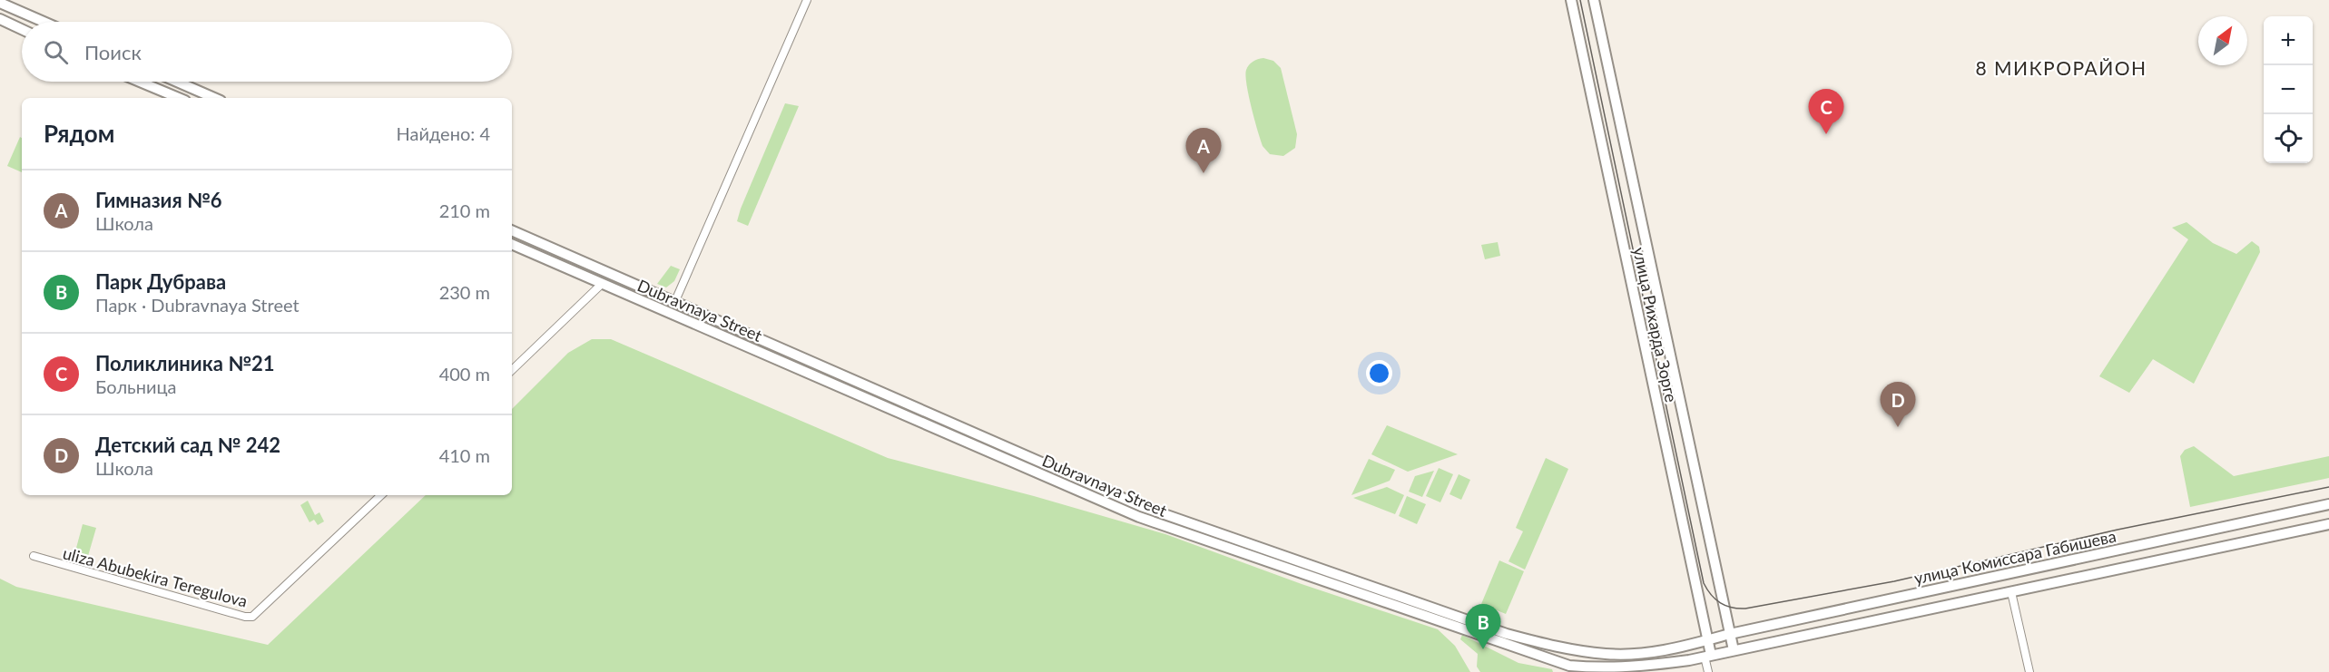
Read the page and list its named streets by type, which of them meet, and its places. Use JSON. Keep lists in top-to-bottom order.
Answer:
{
  "streets": {
    "street": [
      "Dubravnaya Street",
      "улица Рихарда Зорге",
      "улица Комиссара Габишева",
      "uliza Abubekira Teregulova"
    ]
  },
  "crossings": [
    ["Dubravnaya Street", "улица Рихарда Зорге"],
    ["Dubravnaya Street", "улица Комиссара Габишева"],
    ["улица Рихарда Зорге", "улица Комиссара Габишева"]
  ],
  "districts": ["8 МИКРОРАЙОН"],
  "north": "top right",
  "page": {
    "map_buttons": ["+", "−"],
    "search": "Поиск",
    "pins": [
      "C",
      "A",
      "D",
      "B"
    ],
    "heading": ["Рядом", "Найдено: 4"],
    "list": [
      {
        "mark": "A",
        "name": "Гимназия №6",
        "note": "Школа",
        "value": "210 m"
      },
      {
        "mark": "B",
        "name": "Парк Дубрава",
        "note": "Парк · Dubravnaya Street",
        "value": "230 m"
      },
      {
        "mark": "C",
        "name": "Поликлиника №21",
        "note": "Больница",
        "value": "400 m"
      },
      {
        "mark": "D",
        "name": "Детский сад № 242",
        "note": "Школа",
        "value": "410 m"
      }
    ]
  }
}
